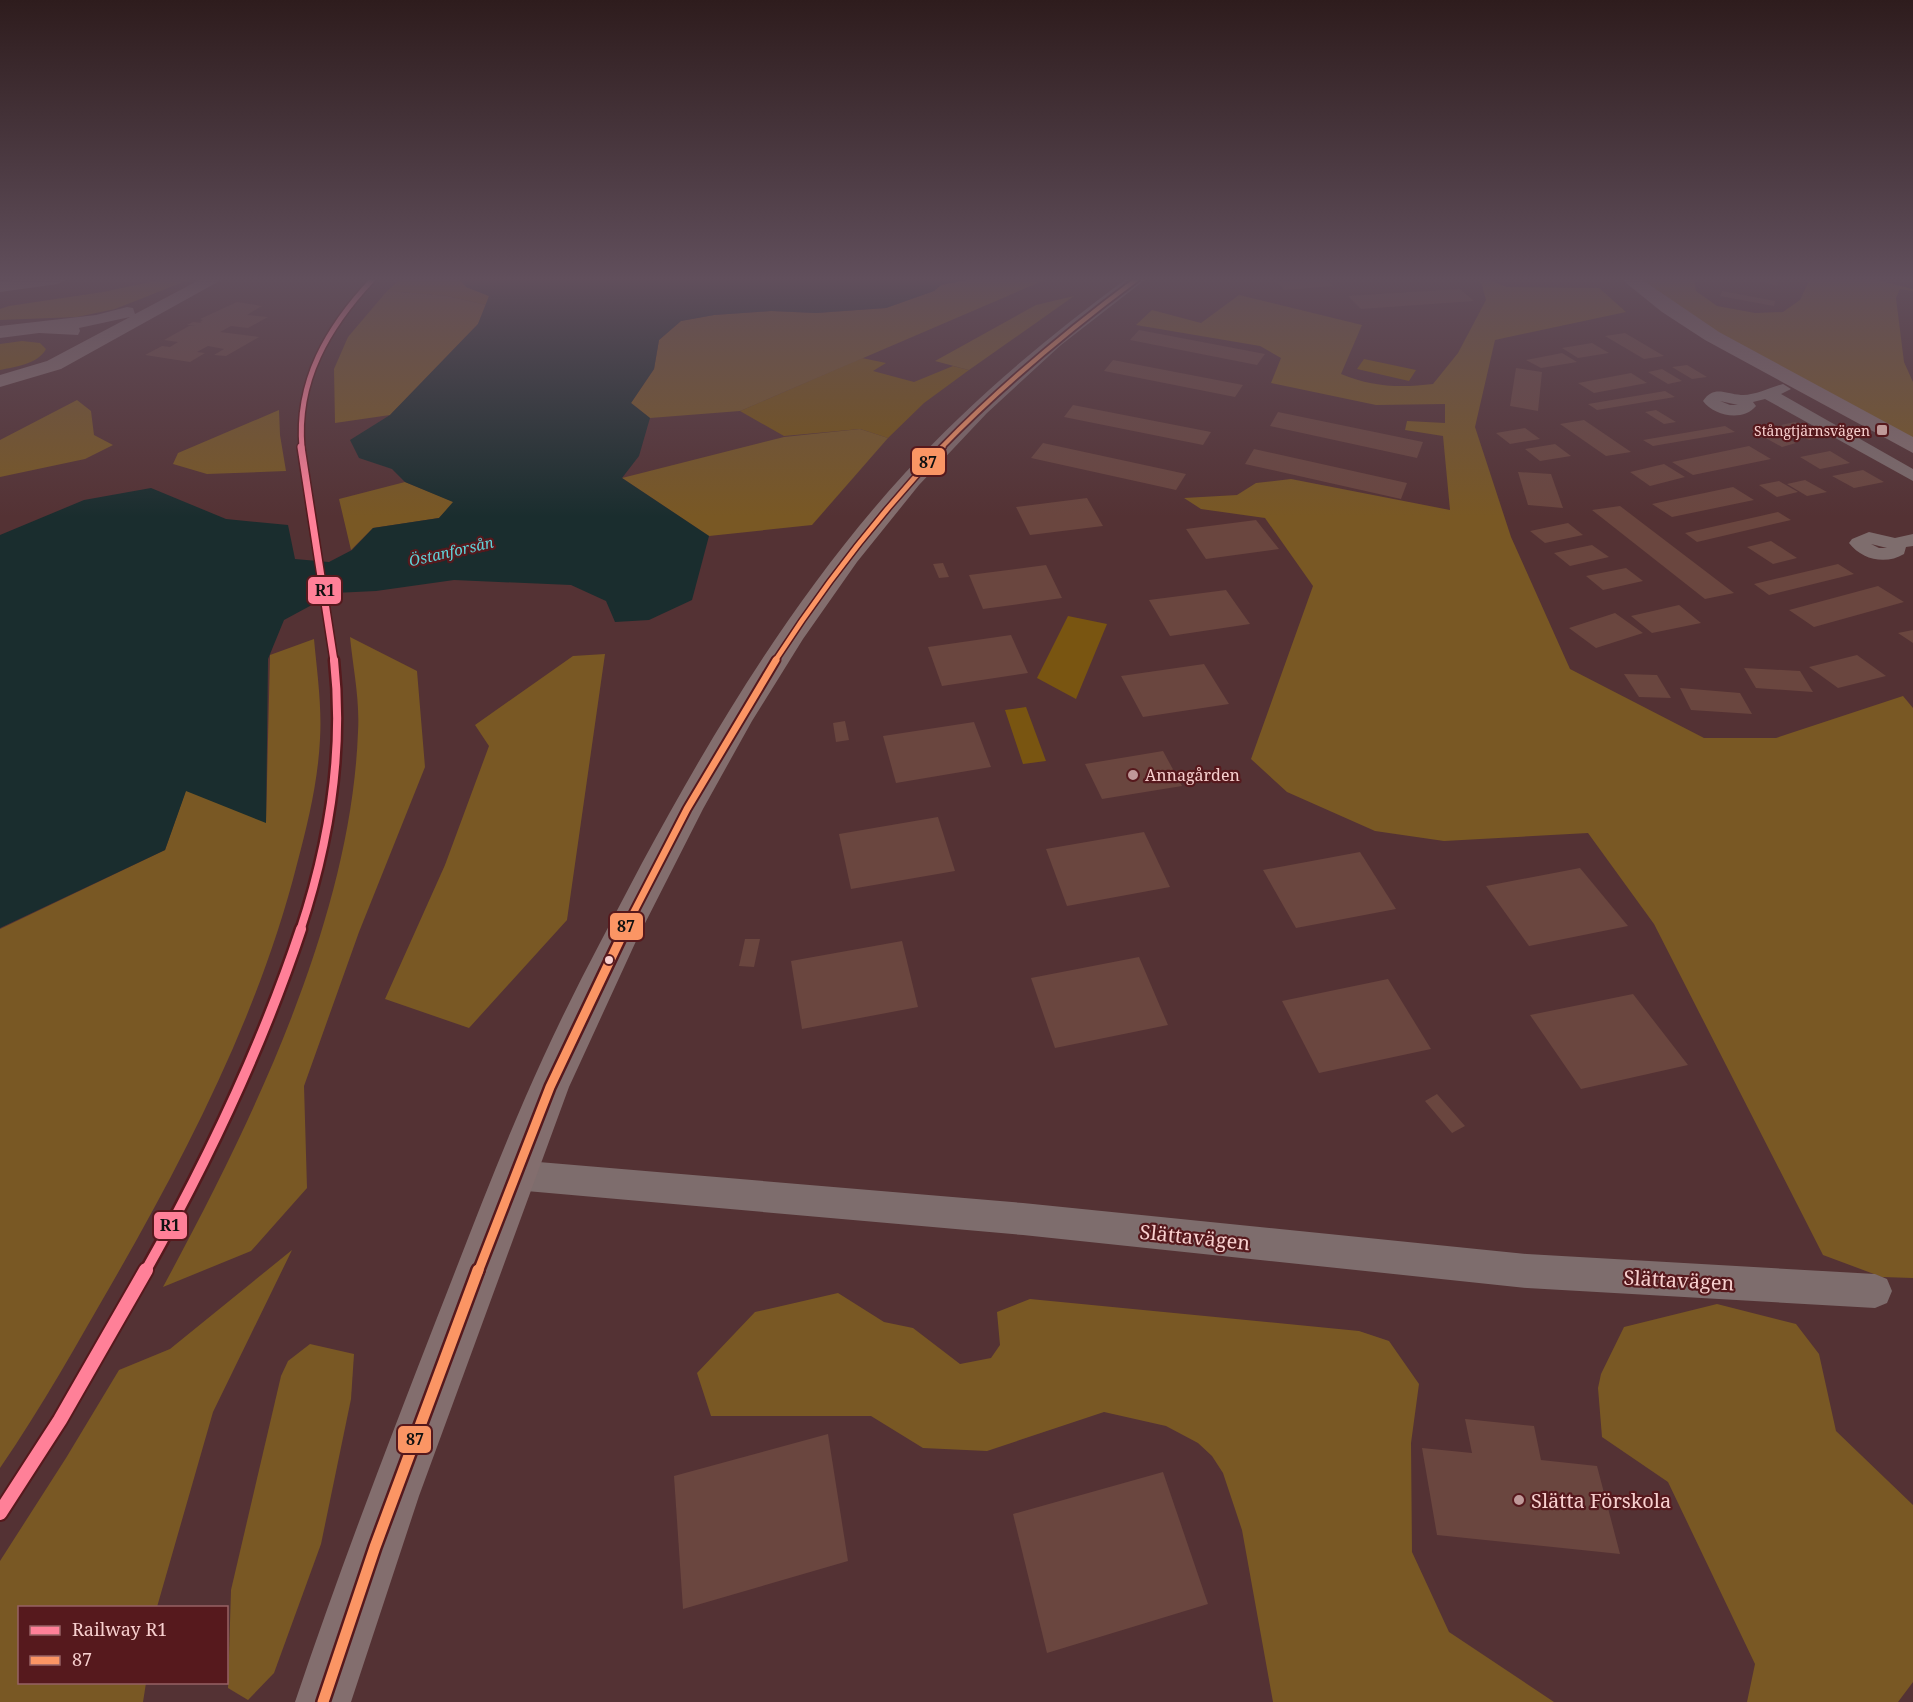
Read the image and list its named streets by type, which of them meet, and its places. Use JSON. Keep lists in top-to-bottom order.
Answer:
{
  "streets": {
    "street": ["Slättavägen"]
  },
  "water": ["Östanforsån"],
  "places": {
    "transit": ["Stångtjärnsvägen"],
    "other": ["Annagården", "Slätta Förskola"]
  },
  "lines": ["rail line R1", "transit line 87"],
  "legend": ["Railway R1", "87"]
}
